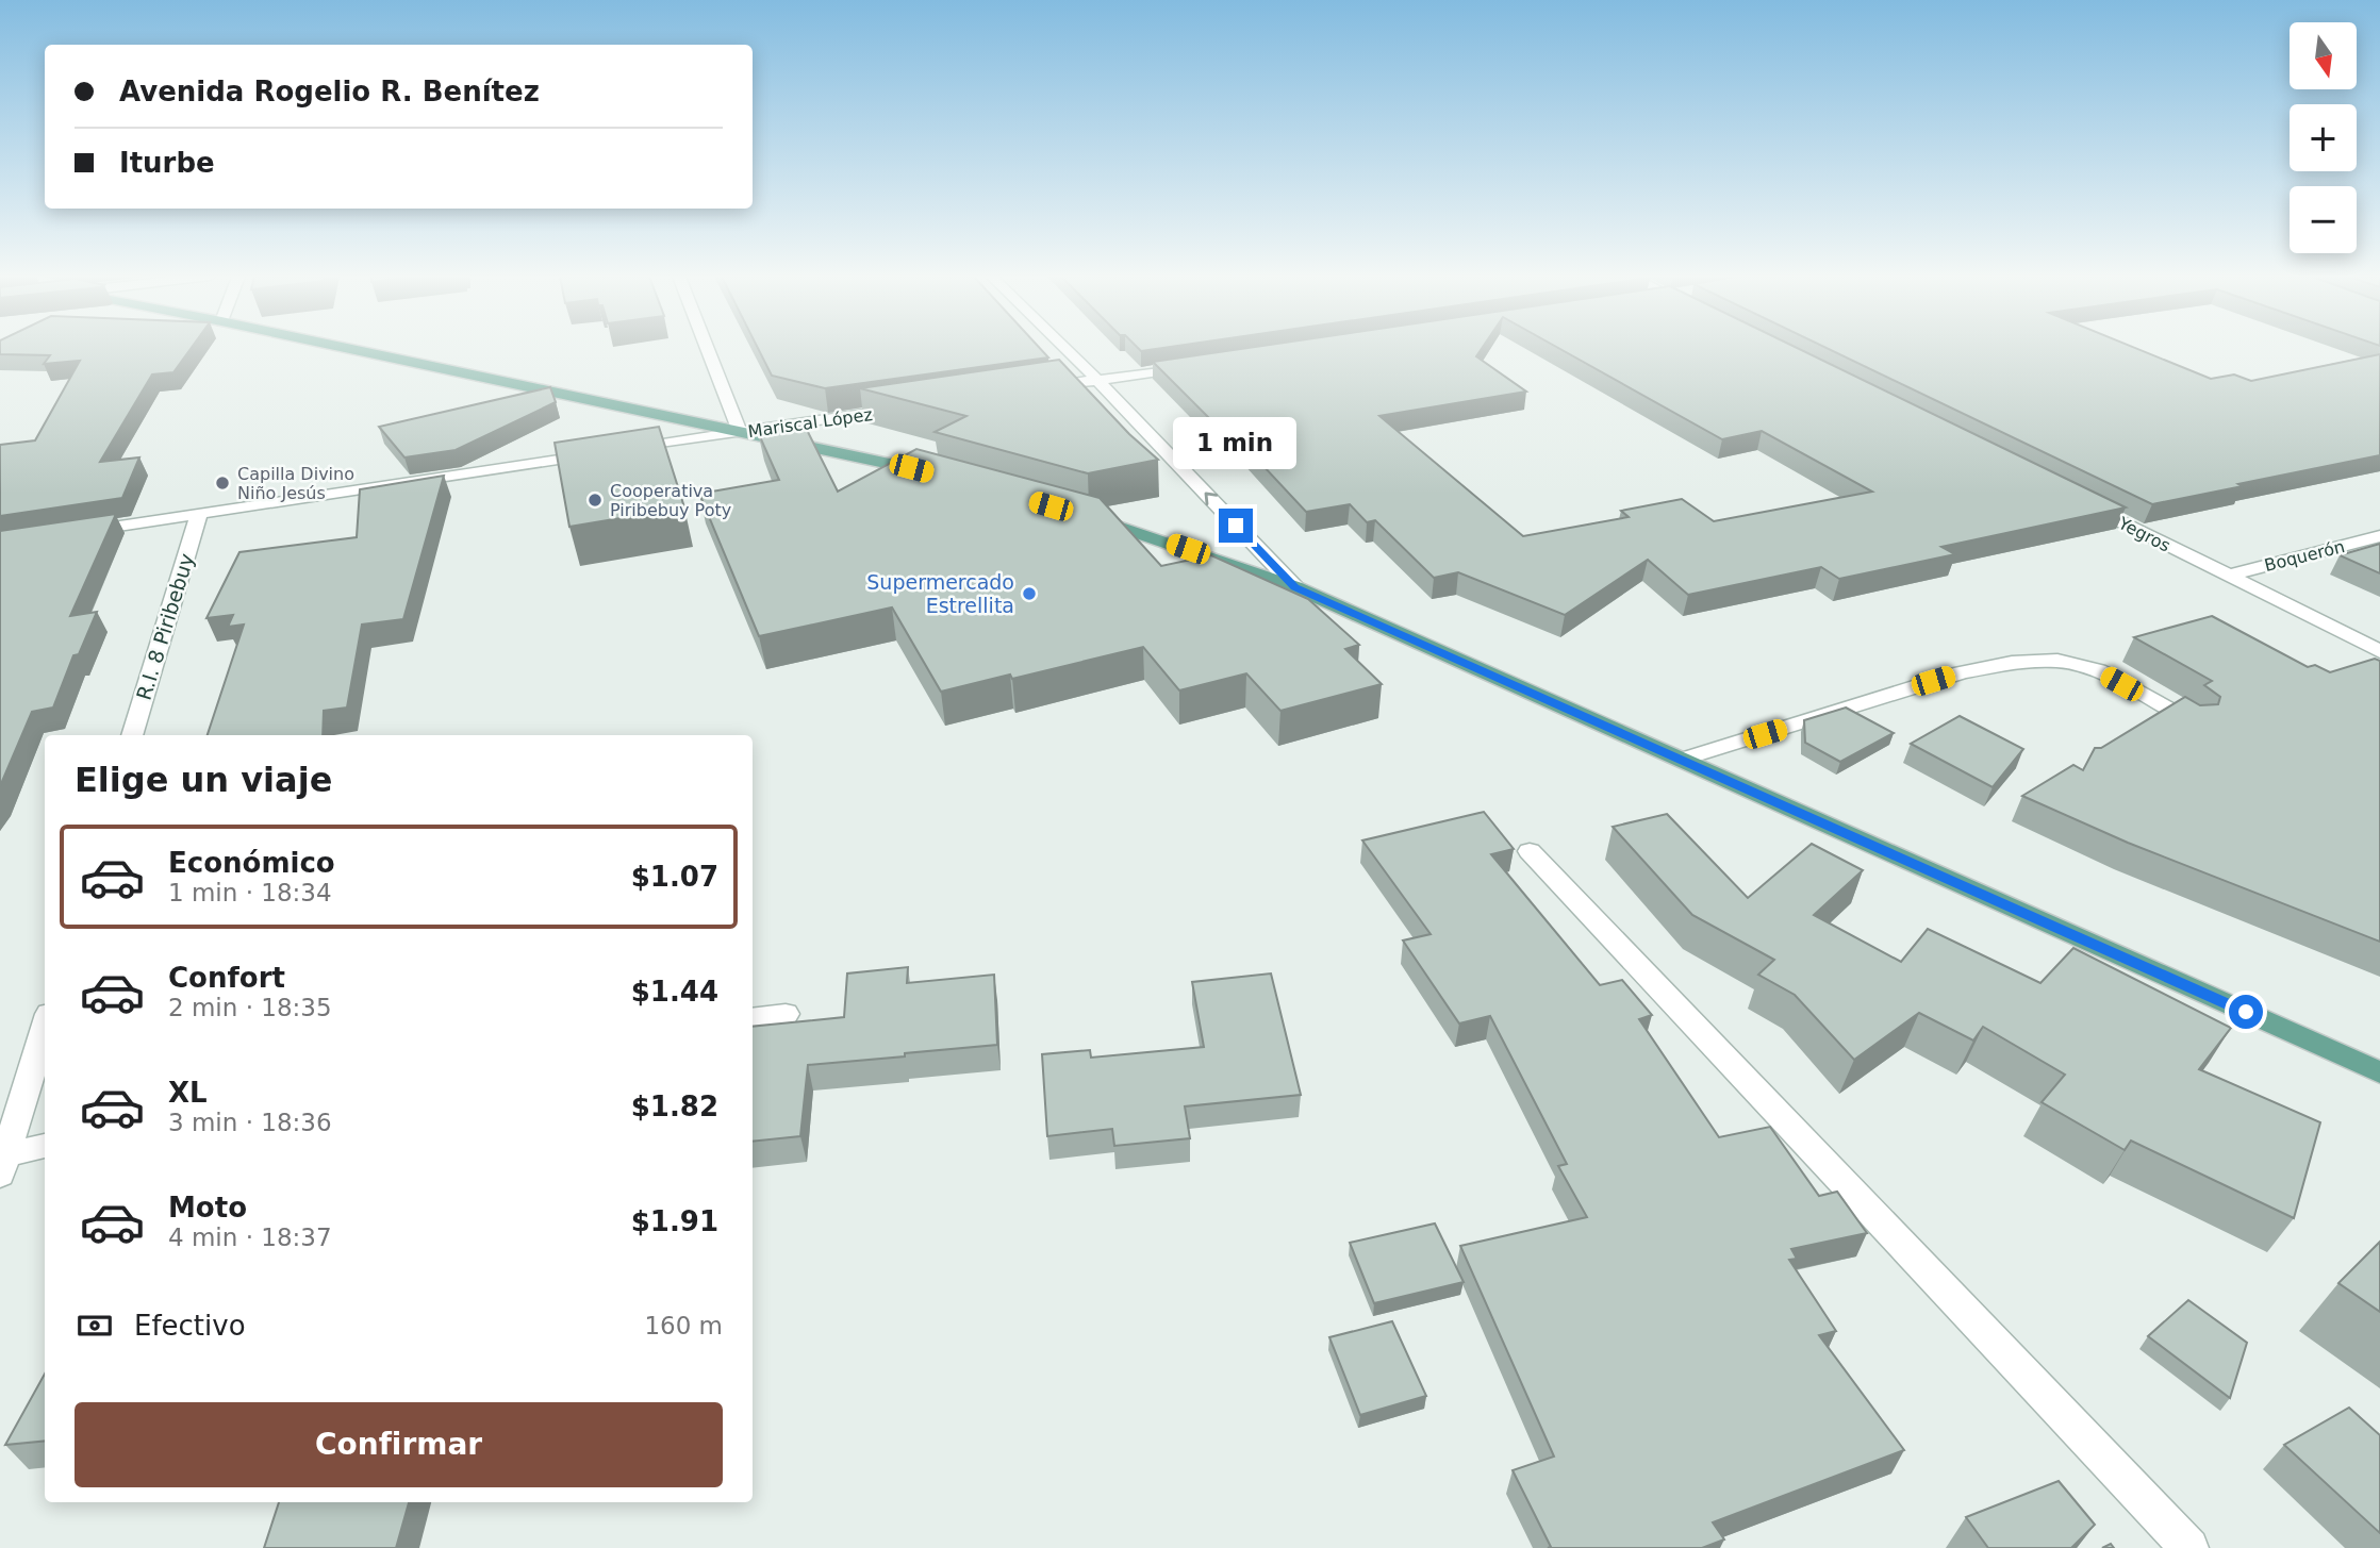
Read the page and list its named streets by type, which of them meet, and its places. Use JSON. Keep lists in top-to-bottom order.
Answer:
{
  "streets": {
    "street": [
      "Mariscal López",
      "Yegros",
      "Boquerón",
      "R.I. 8 Piribebuy"
    ]
  },
  "crossings": [
    ["Mariscal López", "R.I. 8 Piribebuy"],
    ["Yegros", "Boquerón"]
  ],
  "places": ["Capilla Divino Niño Jesús", "Cooperativa Piribebuy Poty", "Supermercado Estrellita"],
  "north": "bottom",
  "page": {
    "map_buttons": ["+", "−"],
    "banner": ["Avenida Rogelio R. Benítez", "Iturbe"],
    "bubble": "1 min",
    "heading": "Elige un viaje",
    "list": [
      {
        "name": "Económico",
        "note": "1 min · 18:34",
        "value": "$1.07"
      },
      {
        "name": "Confort",
        "note": "2 min · 18:35",
        "value": "$1.44"
      },
      {
        "name": "XL",
        "note": "3 min · 18:36",
        "value": "$1.82"
      },
      {
        "name": "Moto",
        "note": "4 min · 18:37",
        "value": "$1.91"
      }
    ],
    "pay": ["Efectivo", "160 m"],
    "buttons": "Confirmar"
  }
}
